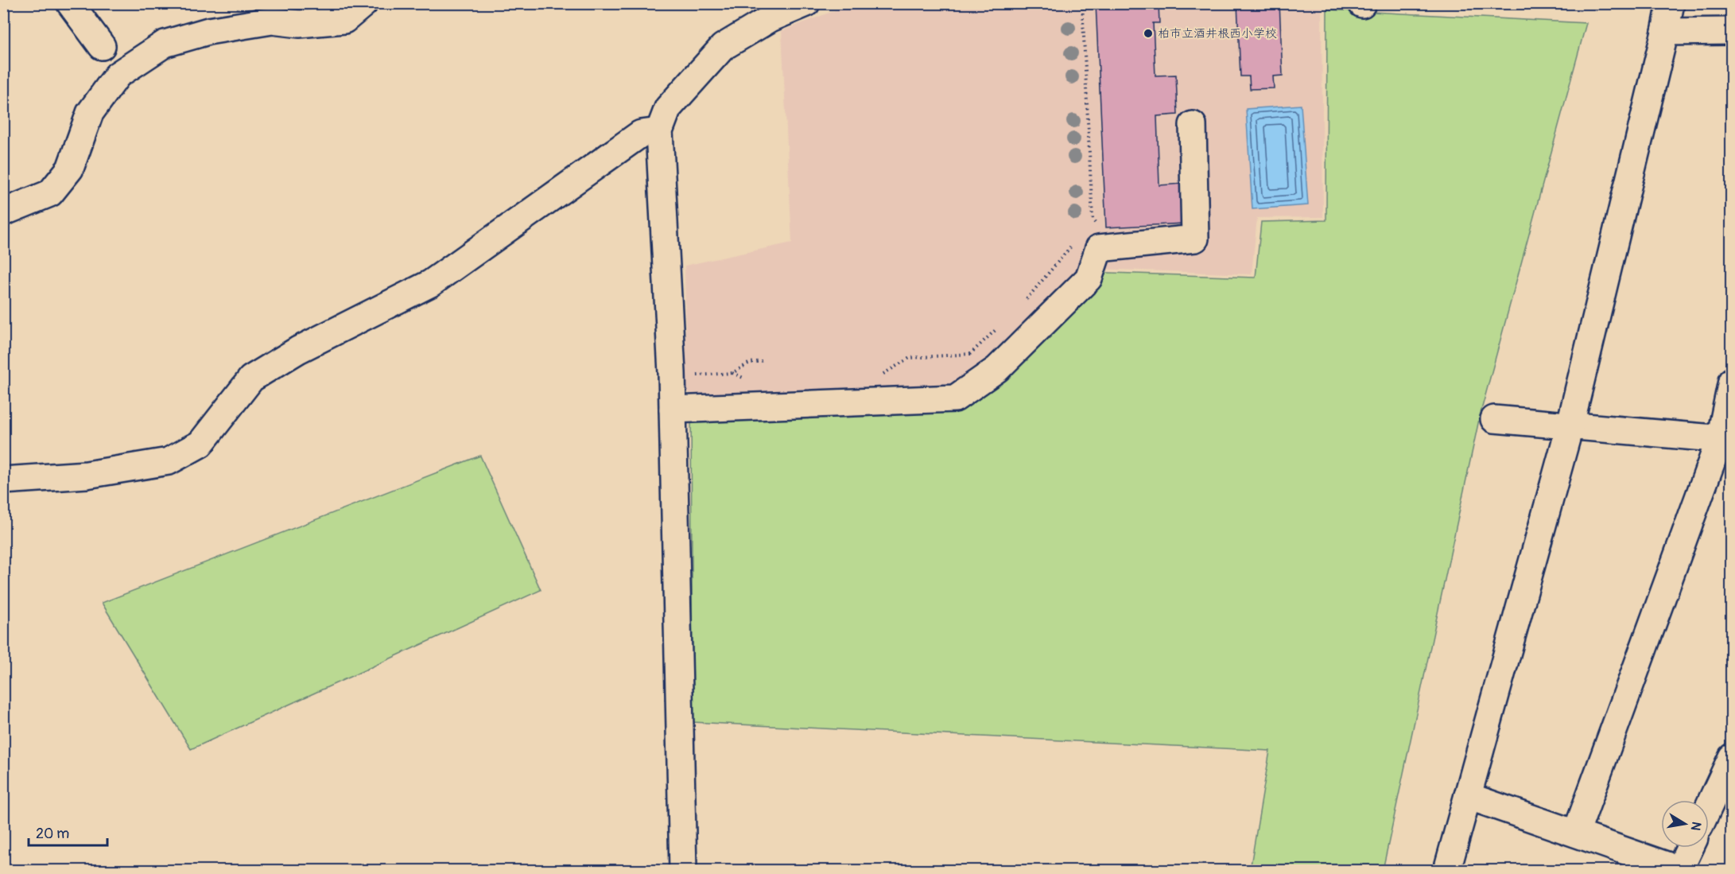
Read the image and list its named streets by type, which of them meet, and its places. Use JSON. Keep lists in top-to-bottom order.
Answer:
{
  "places": ["柏市立酒井根西小学校"],
  "scale_bar": "20 m",
  "north": "right"
}
